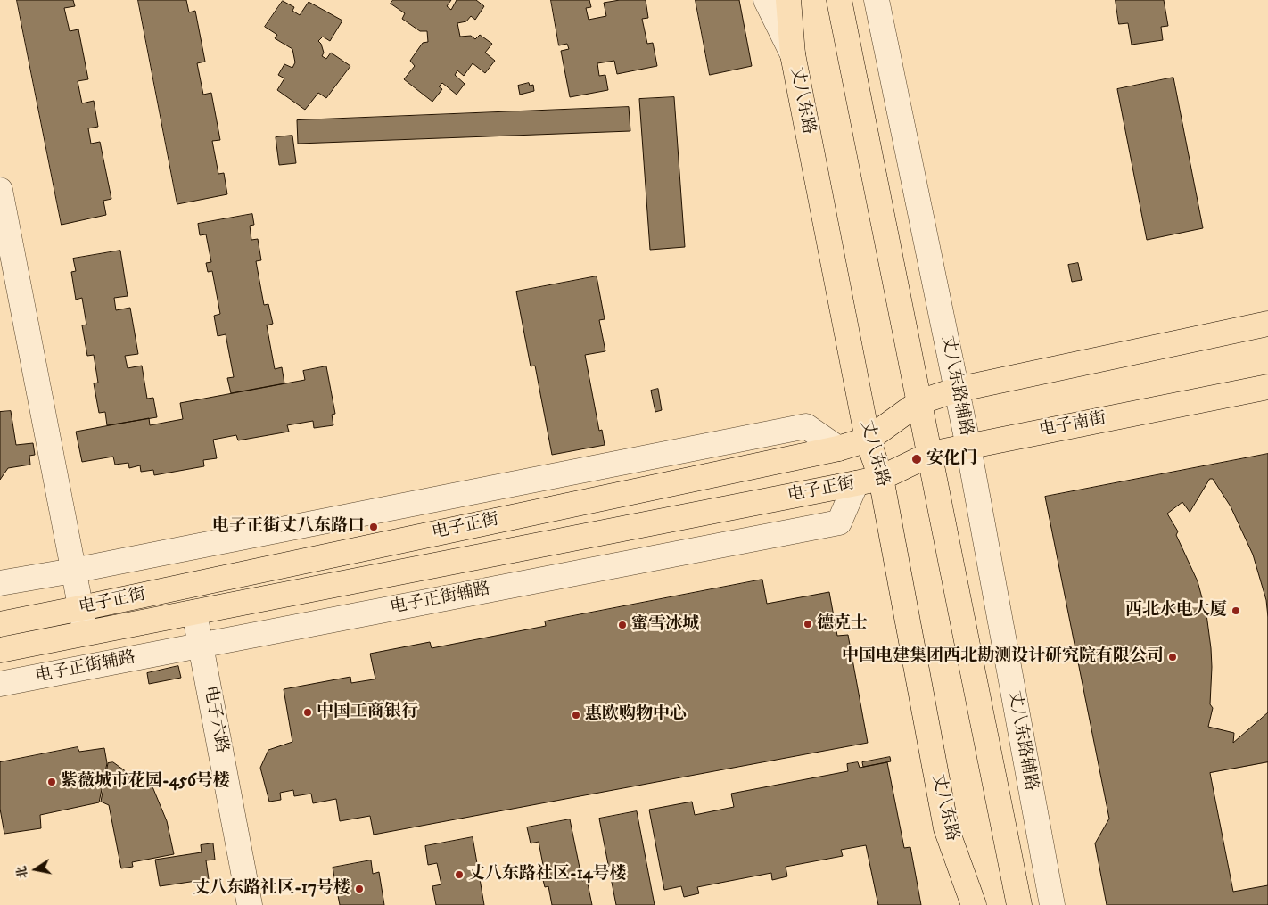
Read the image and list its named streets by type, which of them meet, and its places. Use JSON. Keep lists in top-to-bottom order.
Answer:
{
  "streets": {
    "main road": ["丈八东路", "电子南街", "电子正街"],
    "street": ["丈八东路辅路", "电子正街辅路", "电子六路"]
  },
  "crossings": [
    ["丈八东路", "电子南街"],
    ["丈八东路", "电子正街"],
    ["丈八东路辅路", "电子南街"],
    ["电子南街", "电子正街"],
    ["电子正街", "电子正街辅路"],
    ["电子正街", "电子六路"],
    ["电子正街辅路", "电子六路"]
  ],
  "places": [
    "安化门",
    "电子正街丈八东路口",
    "西北水电大厦",
    "德克士",
    "蜜雪冰城",
    "中国电建集团西北勘测设计研究院有限公司",
    "中国工商银行",
    "惠欧购物中心",
    "紫薇城市花园-456号楼",
    "丈八东路社区-14号楼",
    "丈八东路社区-17号楼"
  ],
  "north": "left"
}
